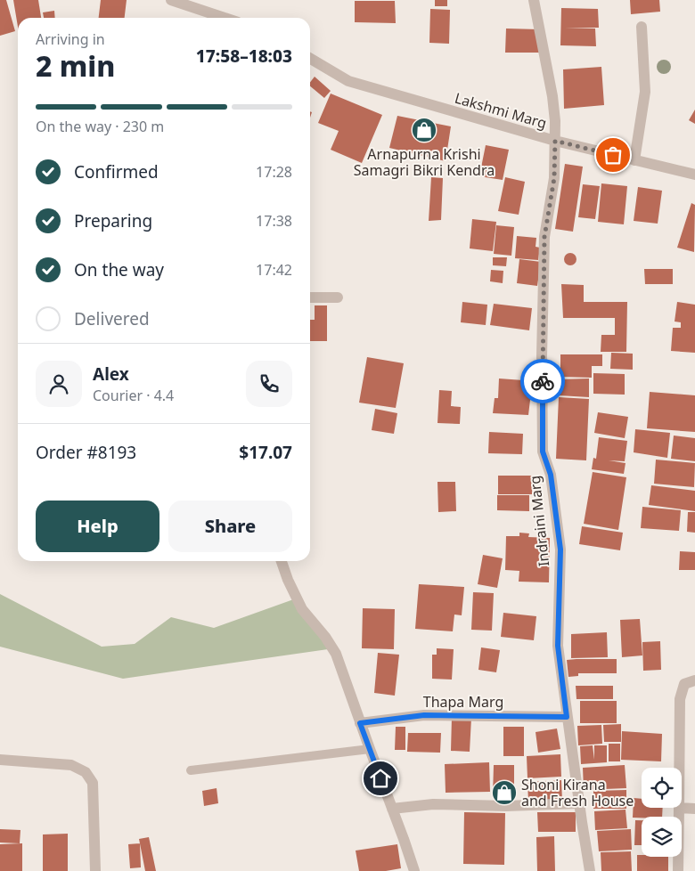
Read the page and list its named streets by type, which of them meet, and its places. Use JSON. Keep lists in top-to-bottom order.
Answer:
{
  "streets": {
    "street": ["Lakshmi Marg", "Indraini Marg", "Thapa Marg"]
  },
  "crossings": [
    ["Lakshmi Marg", "Indraini Marg"],
    ["Indraini Marg", "Thapa Marg"]
  ],
  "places": {
    "shop": ["Arnapurna Krishi Samagri Bikri Kendra", "Shoni Kirana and Fresh House"]
  },
  "page": {
    "heading": ["2 min", "Arriving in", "17:58–18:03"],
    "panel": [
      "Alex",
      "Courier · 4.4",
      "Order #8193",
      "$17.07"
    ],
    "bar": "On the way · 230 m",
    "list": [
      ["Confirmed", "17:28"],
      ["Preparing", "17:38"],
      ["On the way", "17:42"],
      "Delivered"
    ],
    "buttons": ["Help", "Share"]
  }
}
